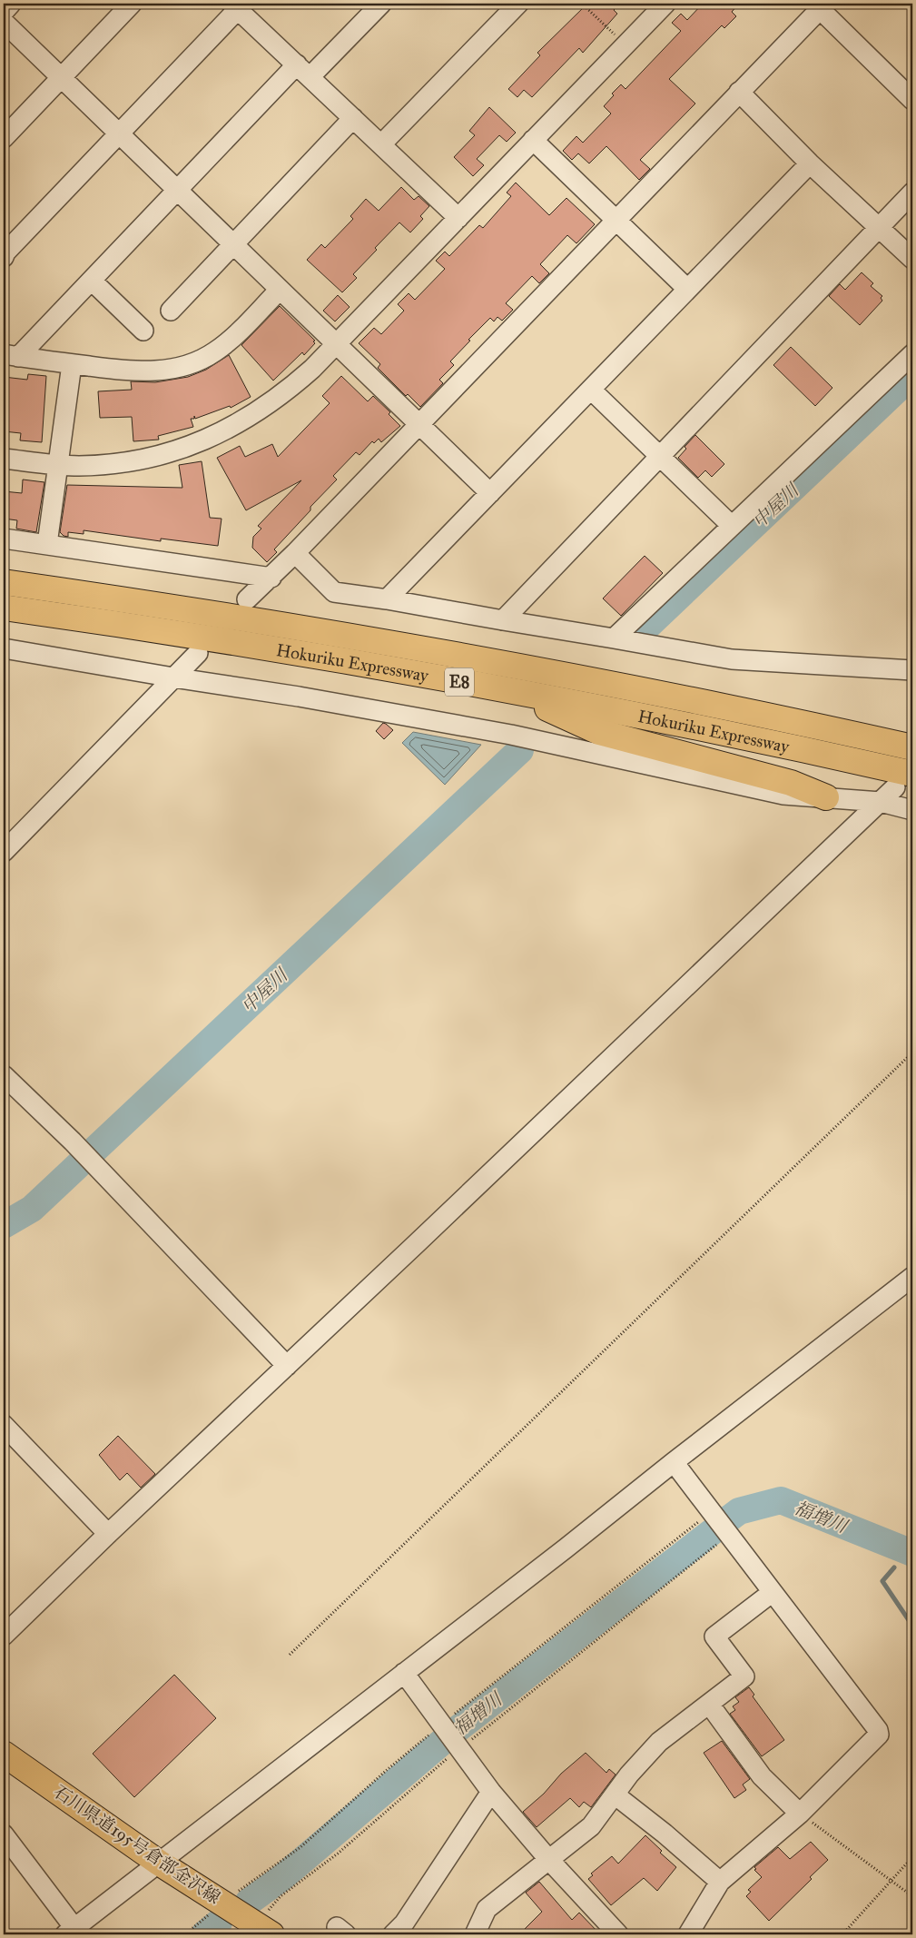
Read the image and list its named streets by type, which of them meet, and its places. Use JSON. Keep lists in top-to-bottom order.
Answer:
{
  "streets": {
    "main road": ["Hokuriku Expressway", "E8", "石川県道195号倉部金沢線"]
  },
  "water": ["中屋川", "福増川"]
}
